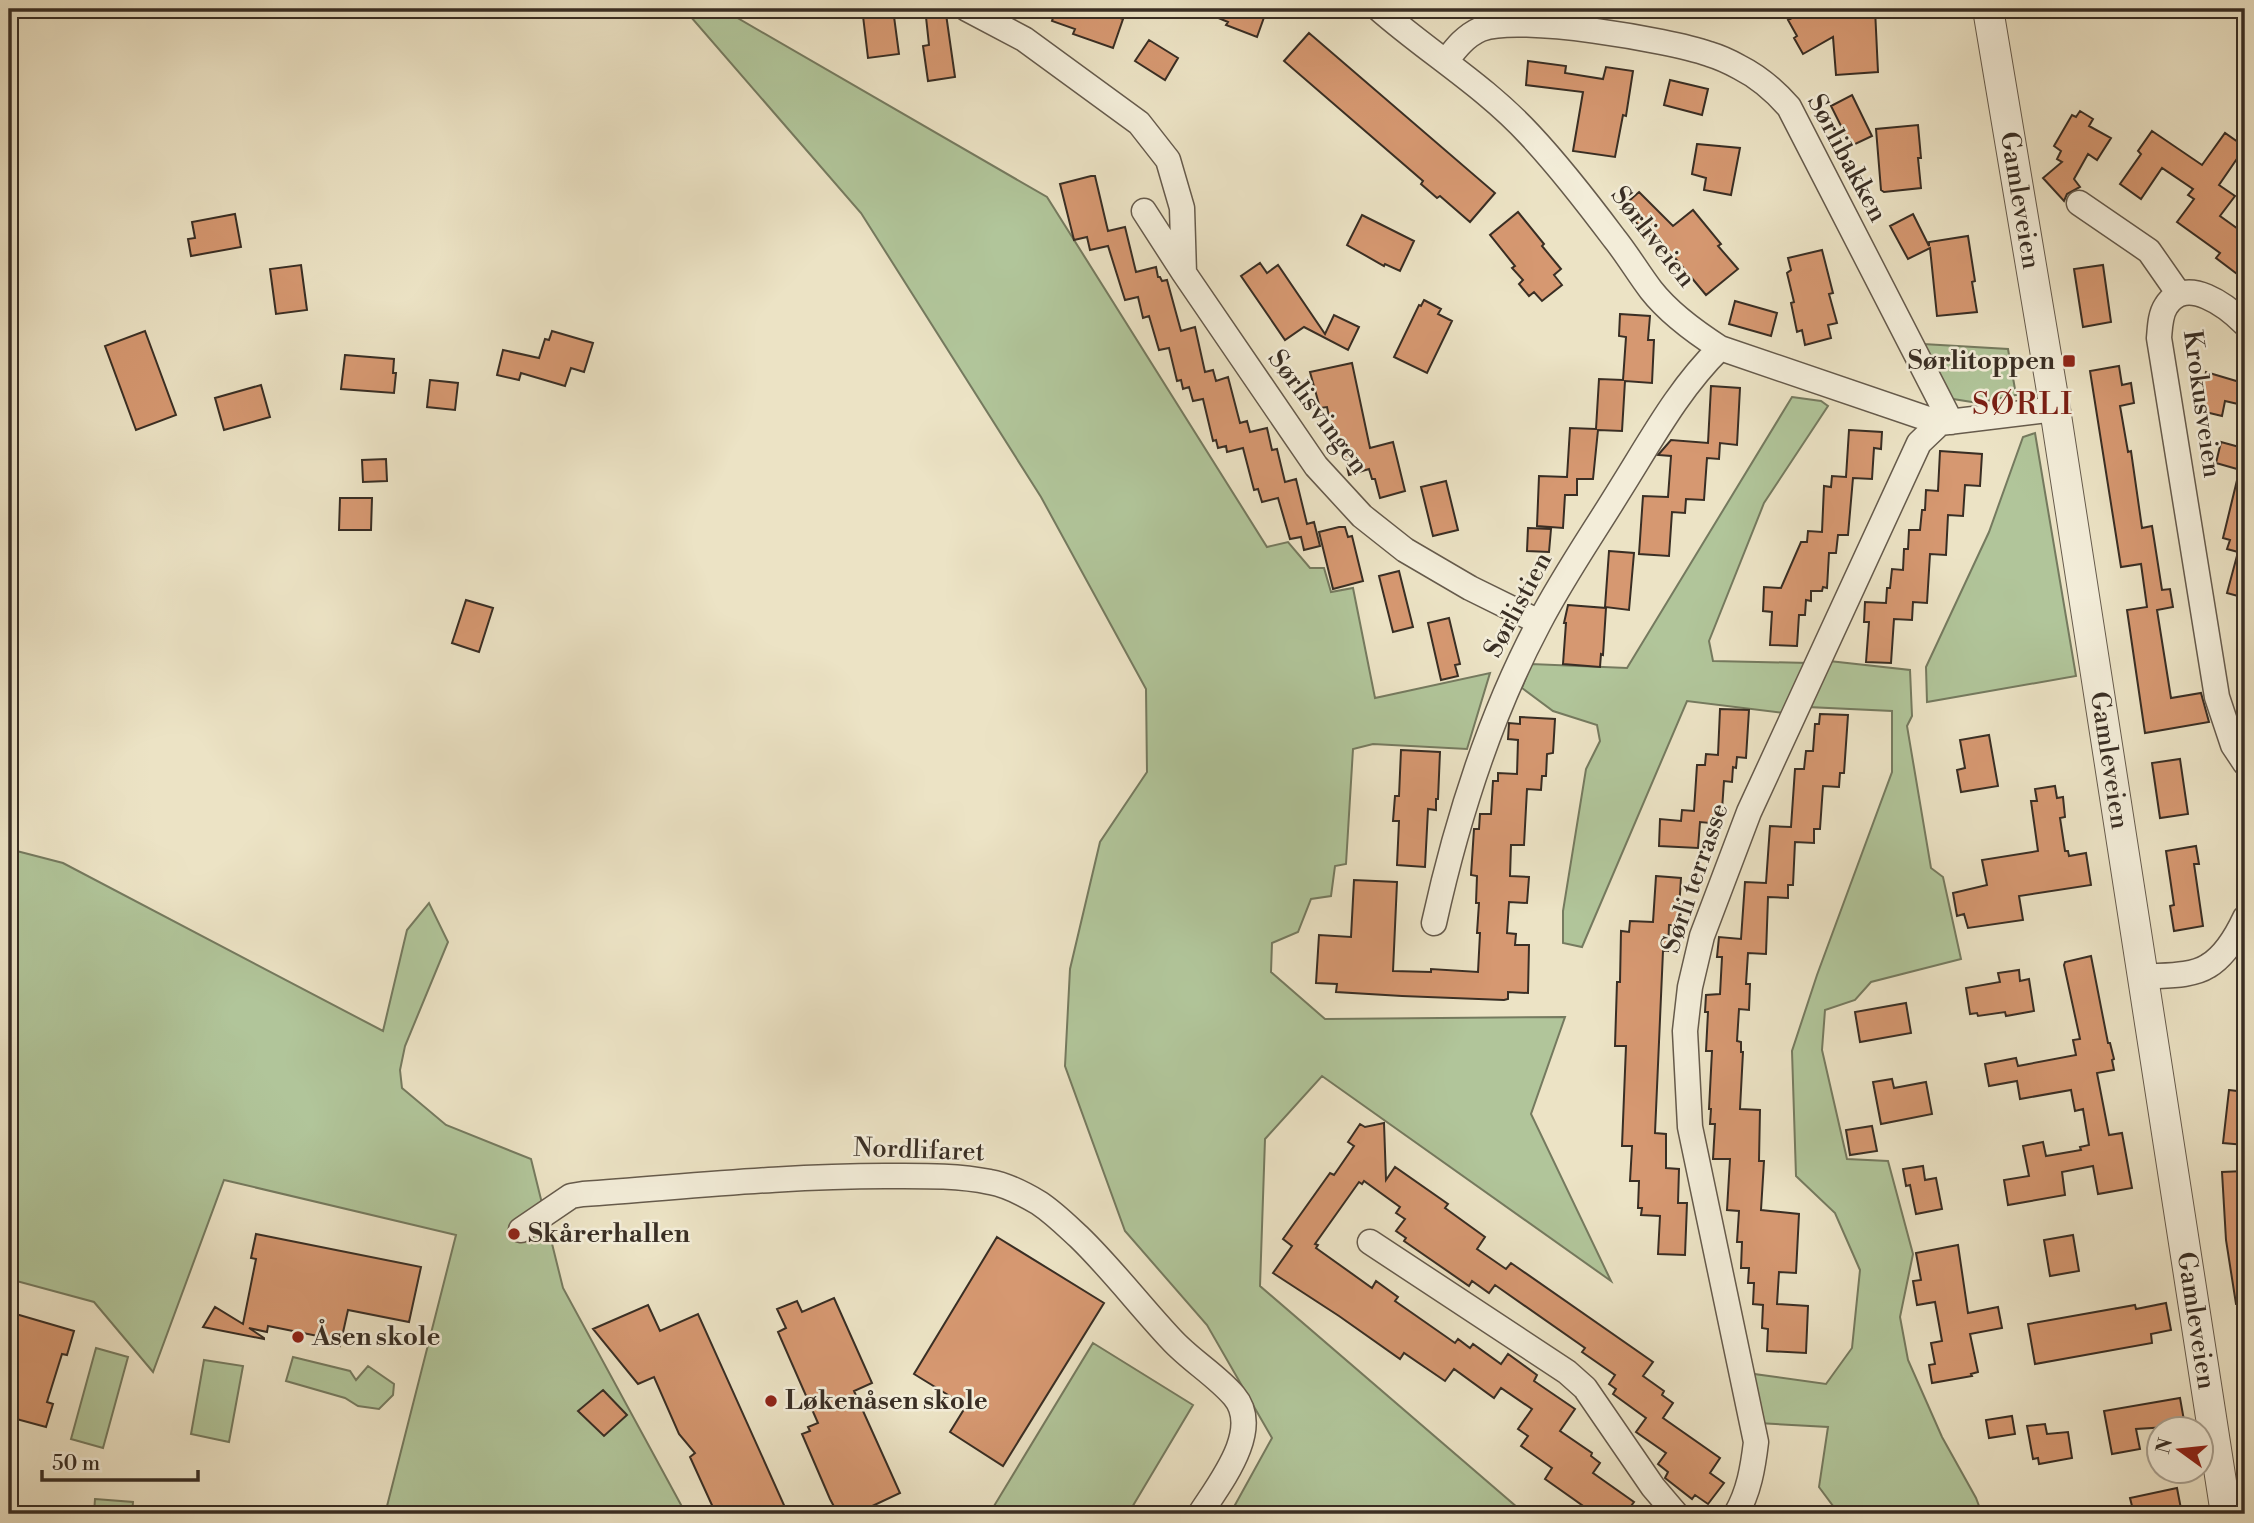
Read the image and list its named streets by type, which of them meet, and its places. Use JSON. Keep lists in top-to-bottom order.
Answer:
{
  "streets": {
    "street": [
      "Sørlibakken",
      "Gamleveien",
      "Sørliveien",
      "Krokusveien",
      "Sørlisvingen",
      "Sørlistien",
      "Sørli terrasse",
      "Nordlifaret"
    ]
  },
  "crossings": [
    ["Sørlibakken", "Sørliveien"],
    ["Sørlibakken", "Sørli terrasse"],
    ["Gamleveien", "Sørliveien"],
    ["Sørliveien", "Sørlistien"],
    ["Sørliveien", "Sørli terrasse"],
    ["Sørlisvingen", "Sørlistien"]
  ],
  "districts": ["SØRLI"],
  "places": {
    "transit": ["Sørlitoppen"],
    "other": ["Skårerhallen", "Åsen skole", "Løkenåsen skole"]
  },
  "scale_bar": "50 m",
  "north": "left"
}
